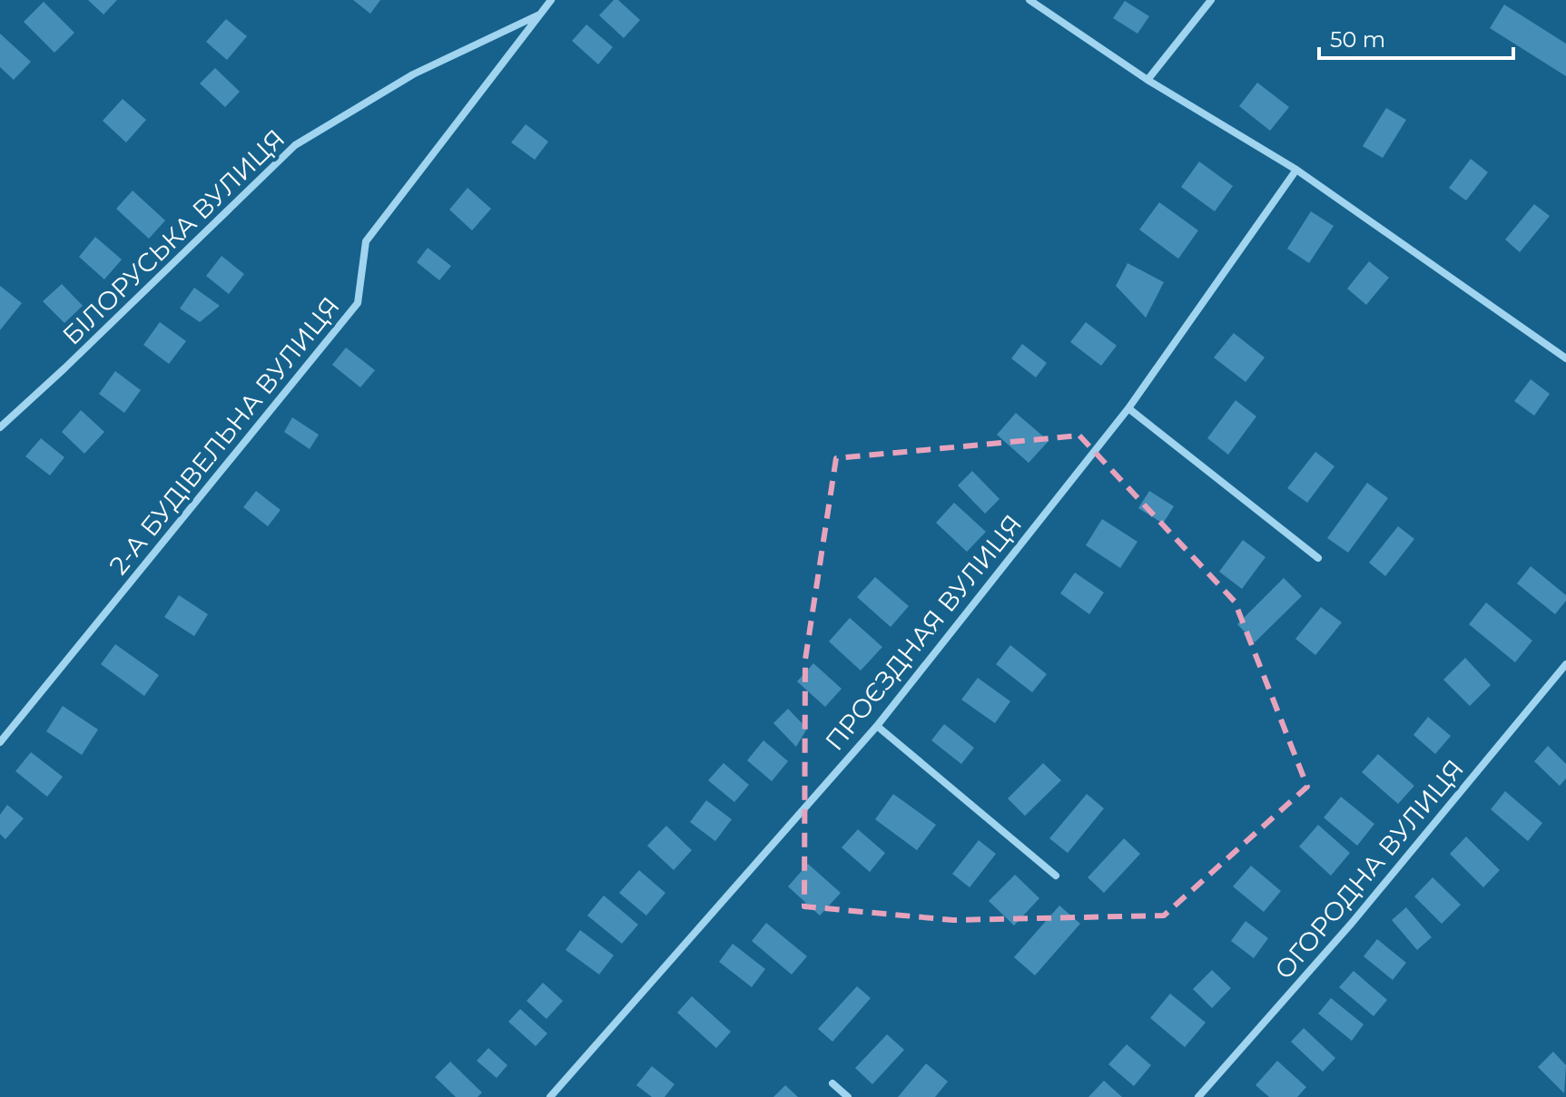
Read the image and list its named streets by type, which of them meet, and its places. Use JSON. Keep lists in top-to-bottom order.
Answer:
{
  "streets": {
    "street": [
      "БІЛОРУСЬКА ВУЛИЦЯ",
      "2-А БУДІВЕЛЬНА ВУЛИЦЯ",
      "ПРОЄЗДНАЯ ВУЛИЦЯ",
      "ОГОРОДНА ВУЛИЦЯ"
    ]
  },
  "crossings": [
    ["БІЛОРУСЬКА ВУЛИЦЯ", "2-А БУДІВЕЛЬНА ВУЛИЦЯ"]
  ],
  "scale_bar": "50 m"
}
